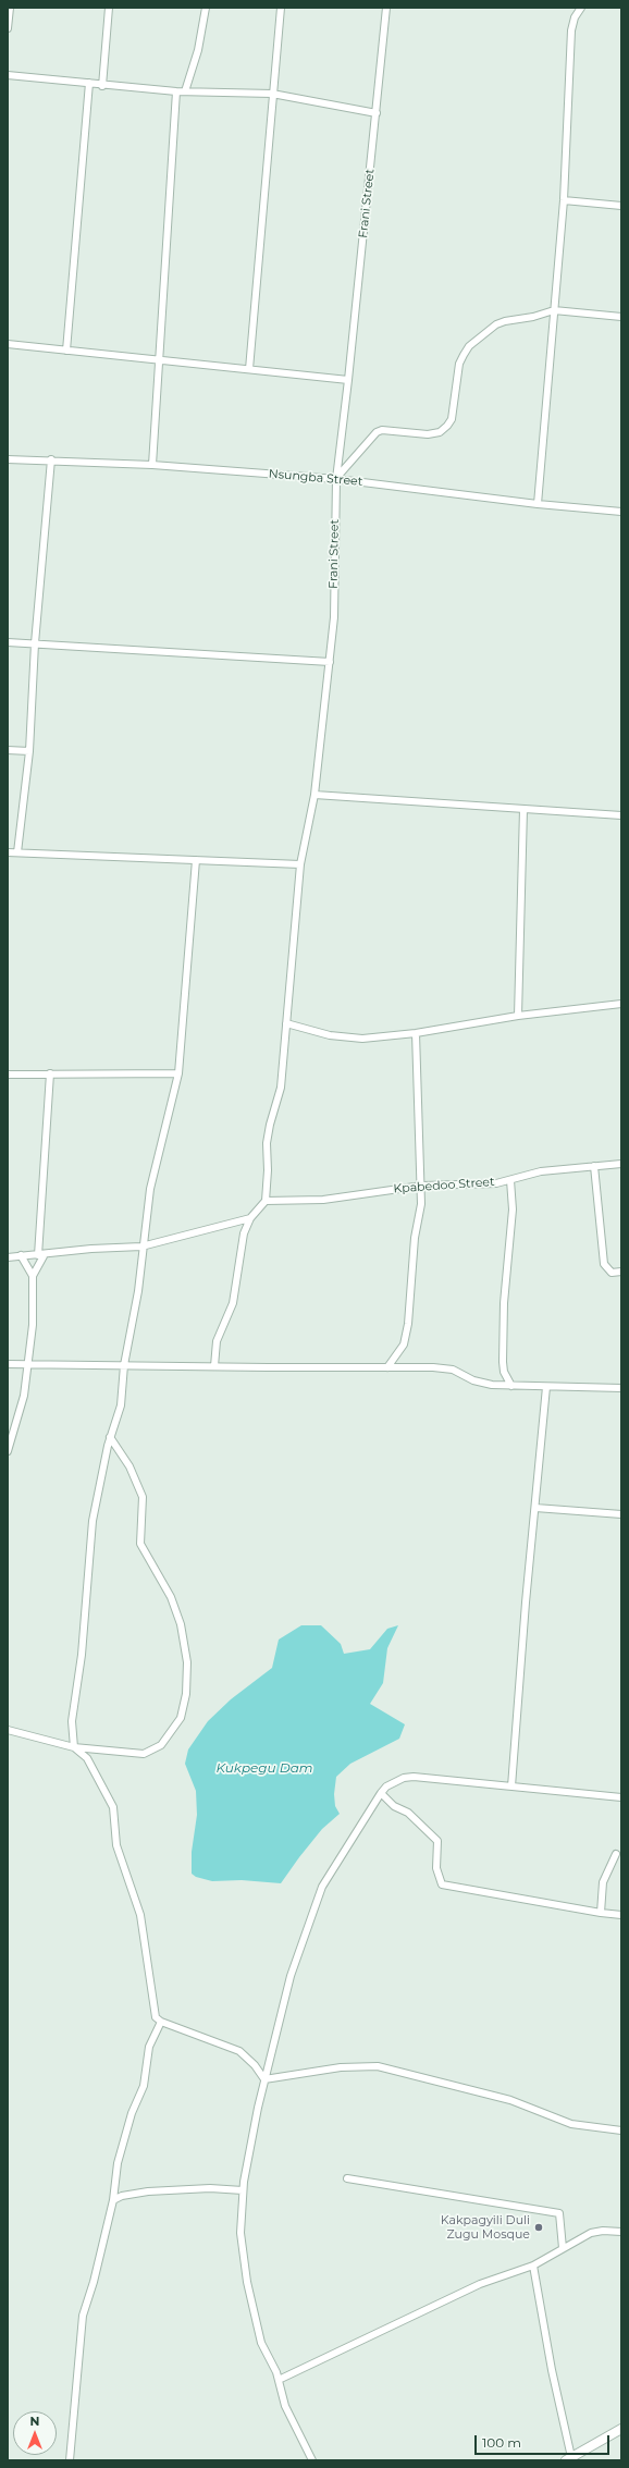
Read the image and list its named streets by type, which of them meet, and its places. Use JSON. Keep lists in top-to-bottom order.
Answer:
{
  "streets": {
    "street": ["Frani Street", "Nsungba Street", "Kpabedoo Street"]
  },
  "crossings": [
    ["Frani Street", "Nsungba Street"],
    ["Frani Street", "Kpabedoo Street"]
  ],
  "water": ["Kukpegu Dam"],
  "places": ["Kakpagyili Duli Zugu Mosque"],
  "scale_bar": "100 m",
  "north": "top"
}
